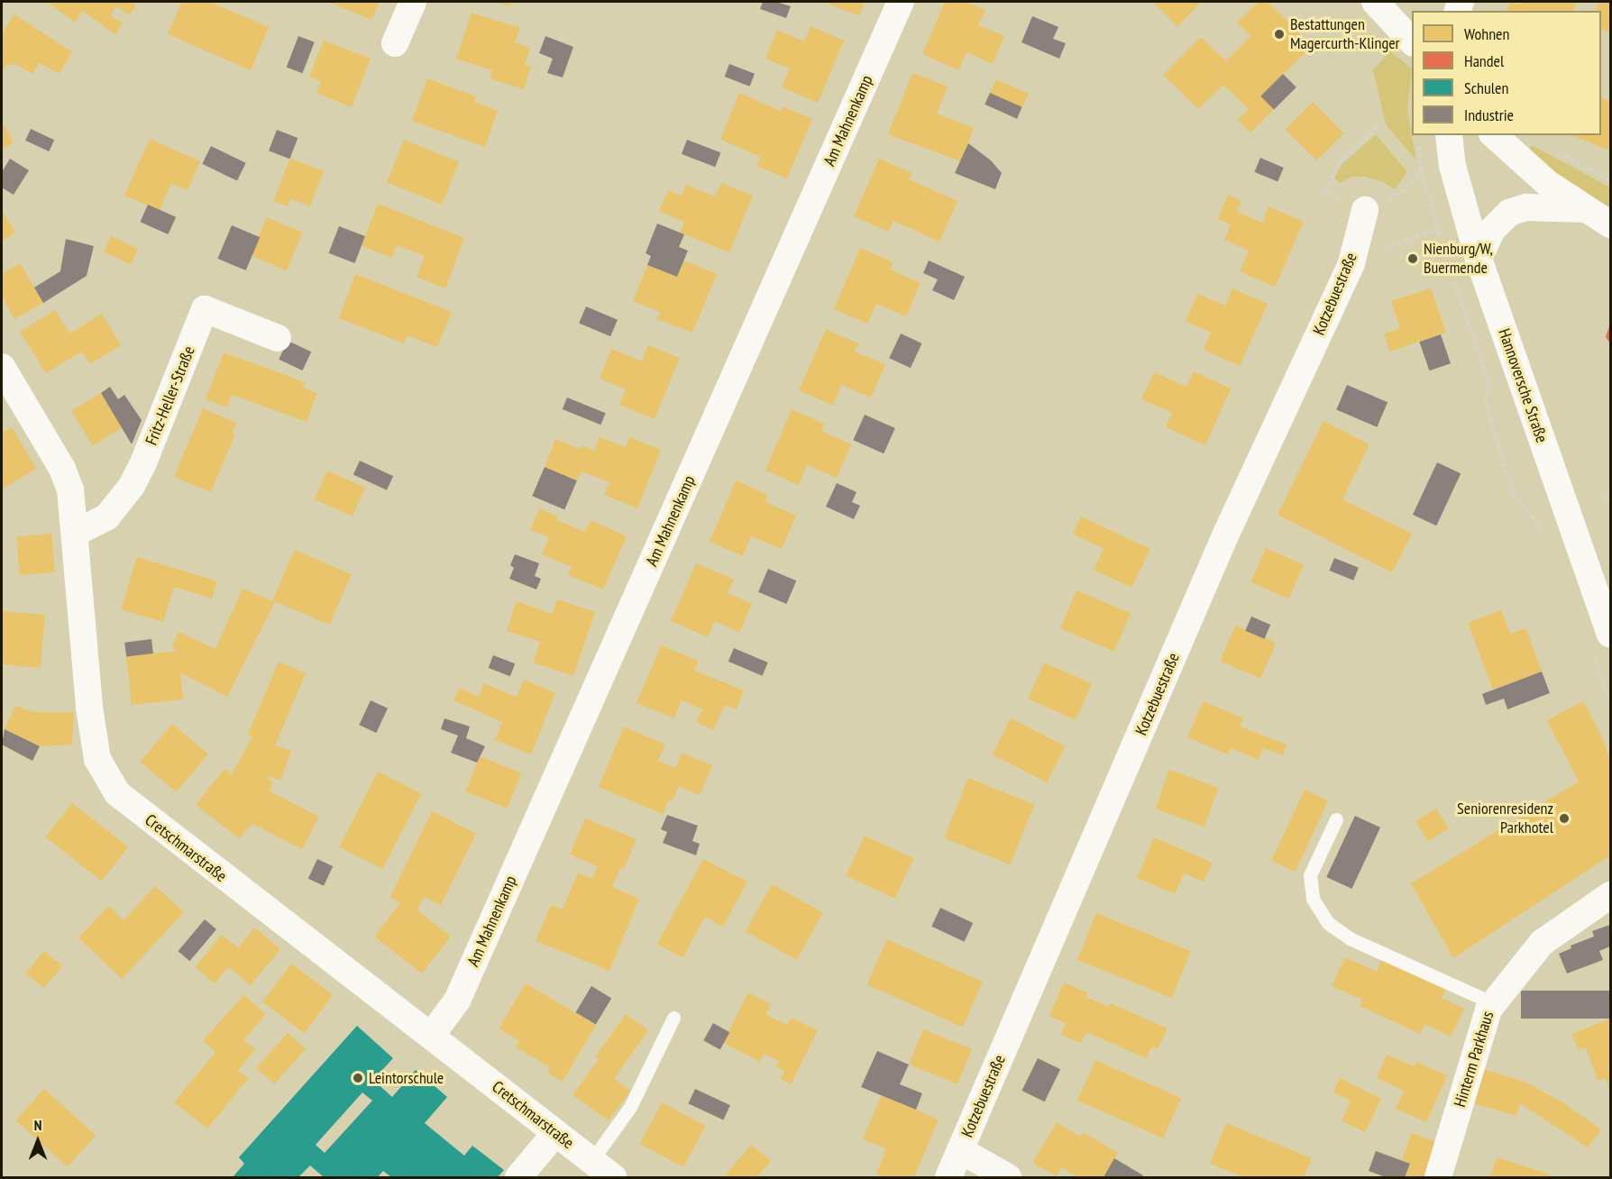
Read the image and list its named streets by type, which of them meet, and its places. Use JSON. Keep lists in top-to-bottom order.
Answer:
{
  "streets": {
    "street": [
      "Am Mahnenkamp",
      "Kotzebuestraße",
      "Hannoversche Straße",
      "Fritz-Heller-Straße",
      "Cretschmarstraße",
      "Hinterm Parkhaus"
    ]
  },
  "crossings": [
    ["Am Mahnenkamp", "Cretschmarstraße"],
    ["Fritz-Heller-Straße", "Cretschmarstraße"]
  ],
  "places": [
    "Bestattungen Magercurth-Klinger",
    "Nienburg/W, Buermende",
    "Seniorenresidenz Parkhotel",
    "Leintorschule"
  ],
  "legend": [
    "Wohnen",
    "Handel",
    "Schulen",
    "Industrie"
  ],
  "north": "top"
}
